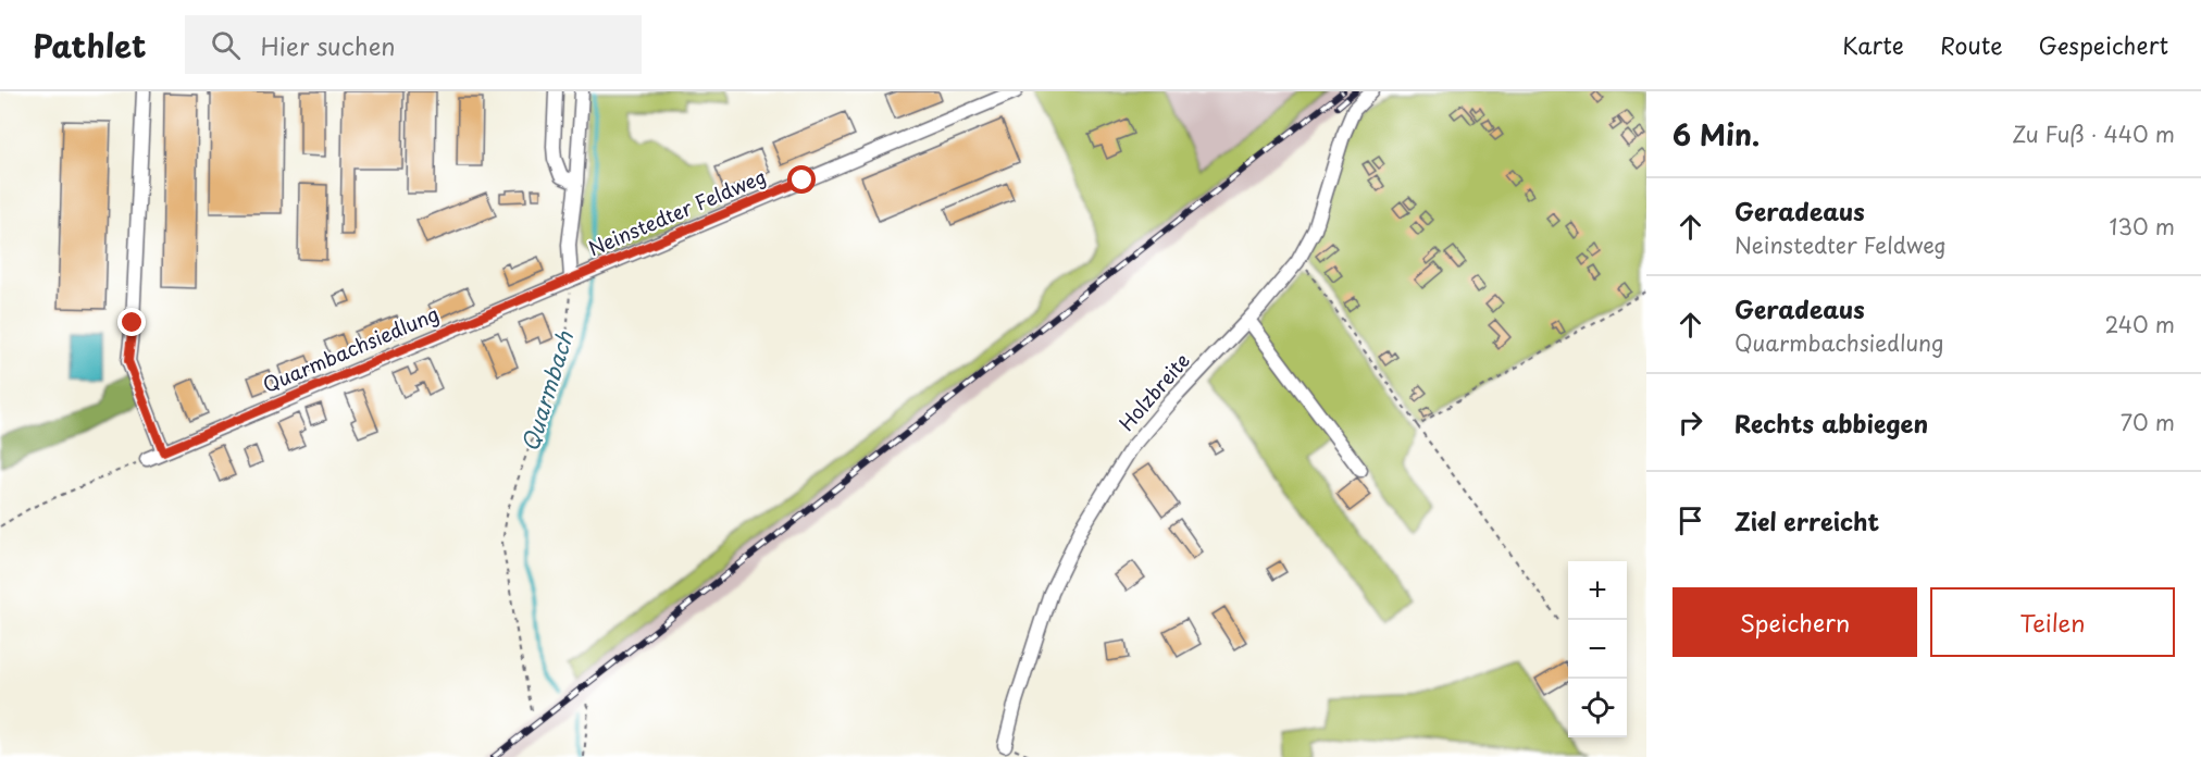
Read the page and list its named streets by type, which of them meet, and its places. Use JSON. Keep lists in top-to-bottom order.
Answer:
{
  "streets": {
    "street": ["Neinstedter Feldweg", "Quarmbachsiedlung", "Holzbreite"]
  },
  "crossings": [
    ["Neinstedter Feldweg", "Quarmbachsiedlung"]
  ],
  "water": ["Quarmbach"],
  "page": {
    "header": "Pathlet",
    "search": "Hier suchen",
    "nav": ["Karte", "Route", "Gespeichert"],
    "heading": ["6 Min.", "Zu Fuß · 440 m"],
    "list": [
      ["Geradeaus", "Neinstedter Feldweg", "130 m"],
      ["Geradeaus", "Quarmbachsiedlung", "240 m"],
      ["Rechts abbiegen", "70 m"],
      "Ziel erreicht"
    ],
    "map_buttons": ["+", "−"],
    "buttons": ["Speichern", "Teilen"]
  }
}
